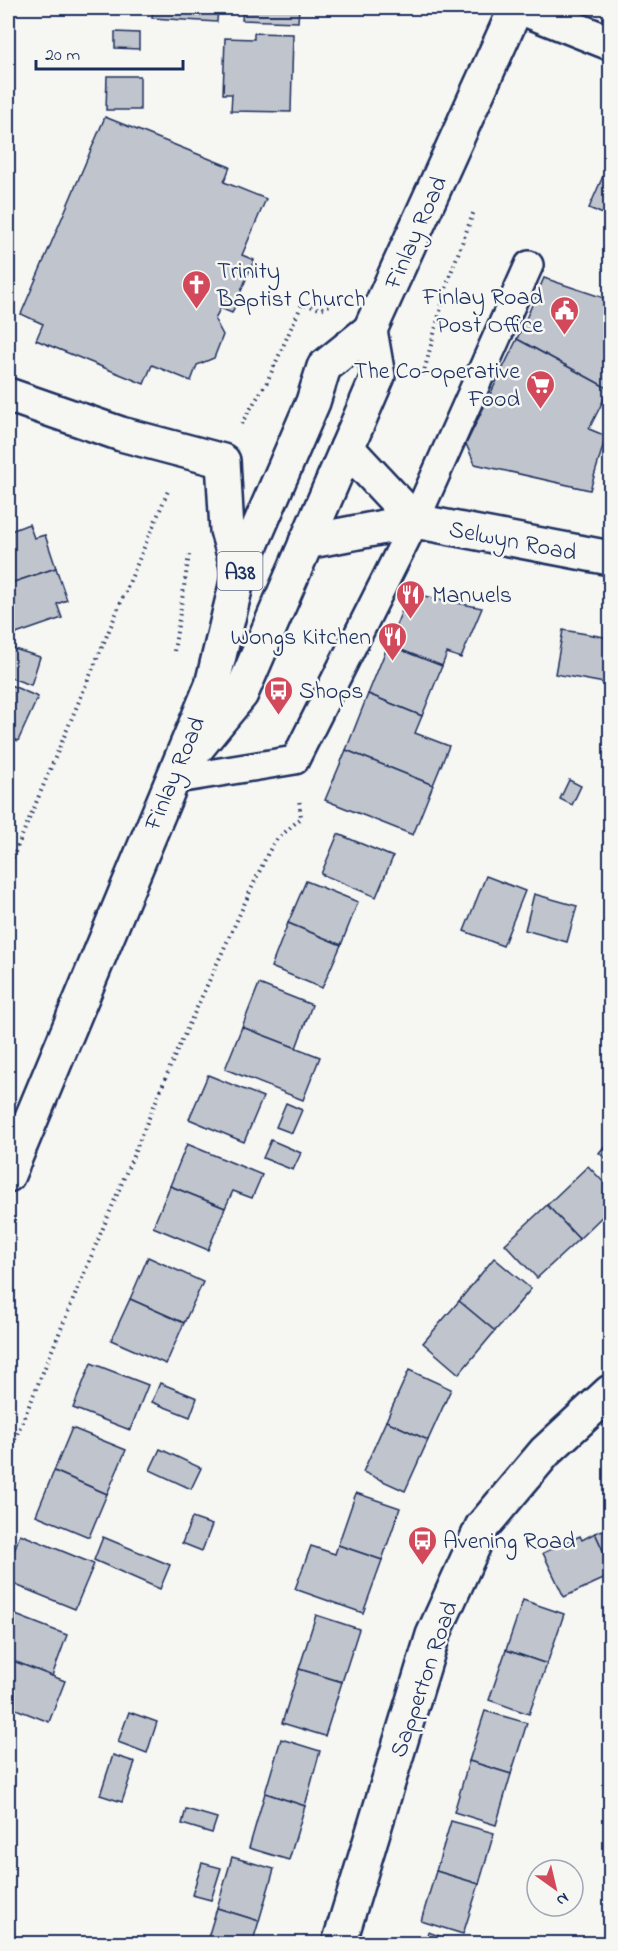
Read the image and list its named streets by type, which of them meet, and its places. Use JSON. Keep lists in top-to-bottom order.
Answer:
{
  "streets": {
    "main road": [
      "Finlay Road",
      "Selwyn Road",
      "A38",
      "Sapperton Road"
    ]
  },
  "crossings": [
    ["Finlay Road", "A38"],
    ["Selwyn Road", "A38"]
  ],
  "places": {
    "church": ["Trinity Baptist Church"],
    "public building": ["Finlay Road Post Office"],
    "supermarket": ["The Co-operative Food"],
    "restaurant": ["Manuels", "Wongs Kitchen"],
    "bus stop": ["Shops", "Avening Road"]
  },
  "scale_bar": "20 m",
  "north": "bottom right"
}
